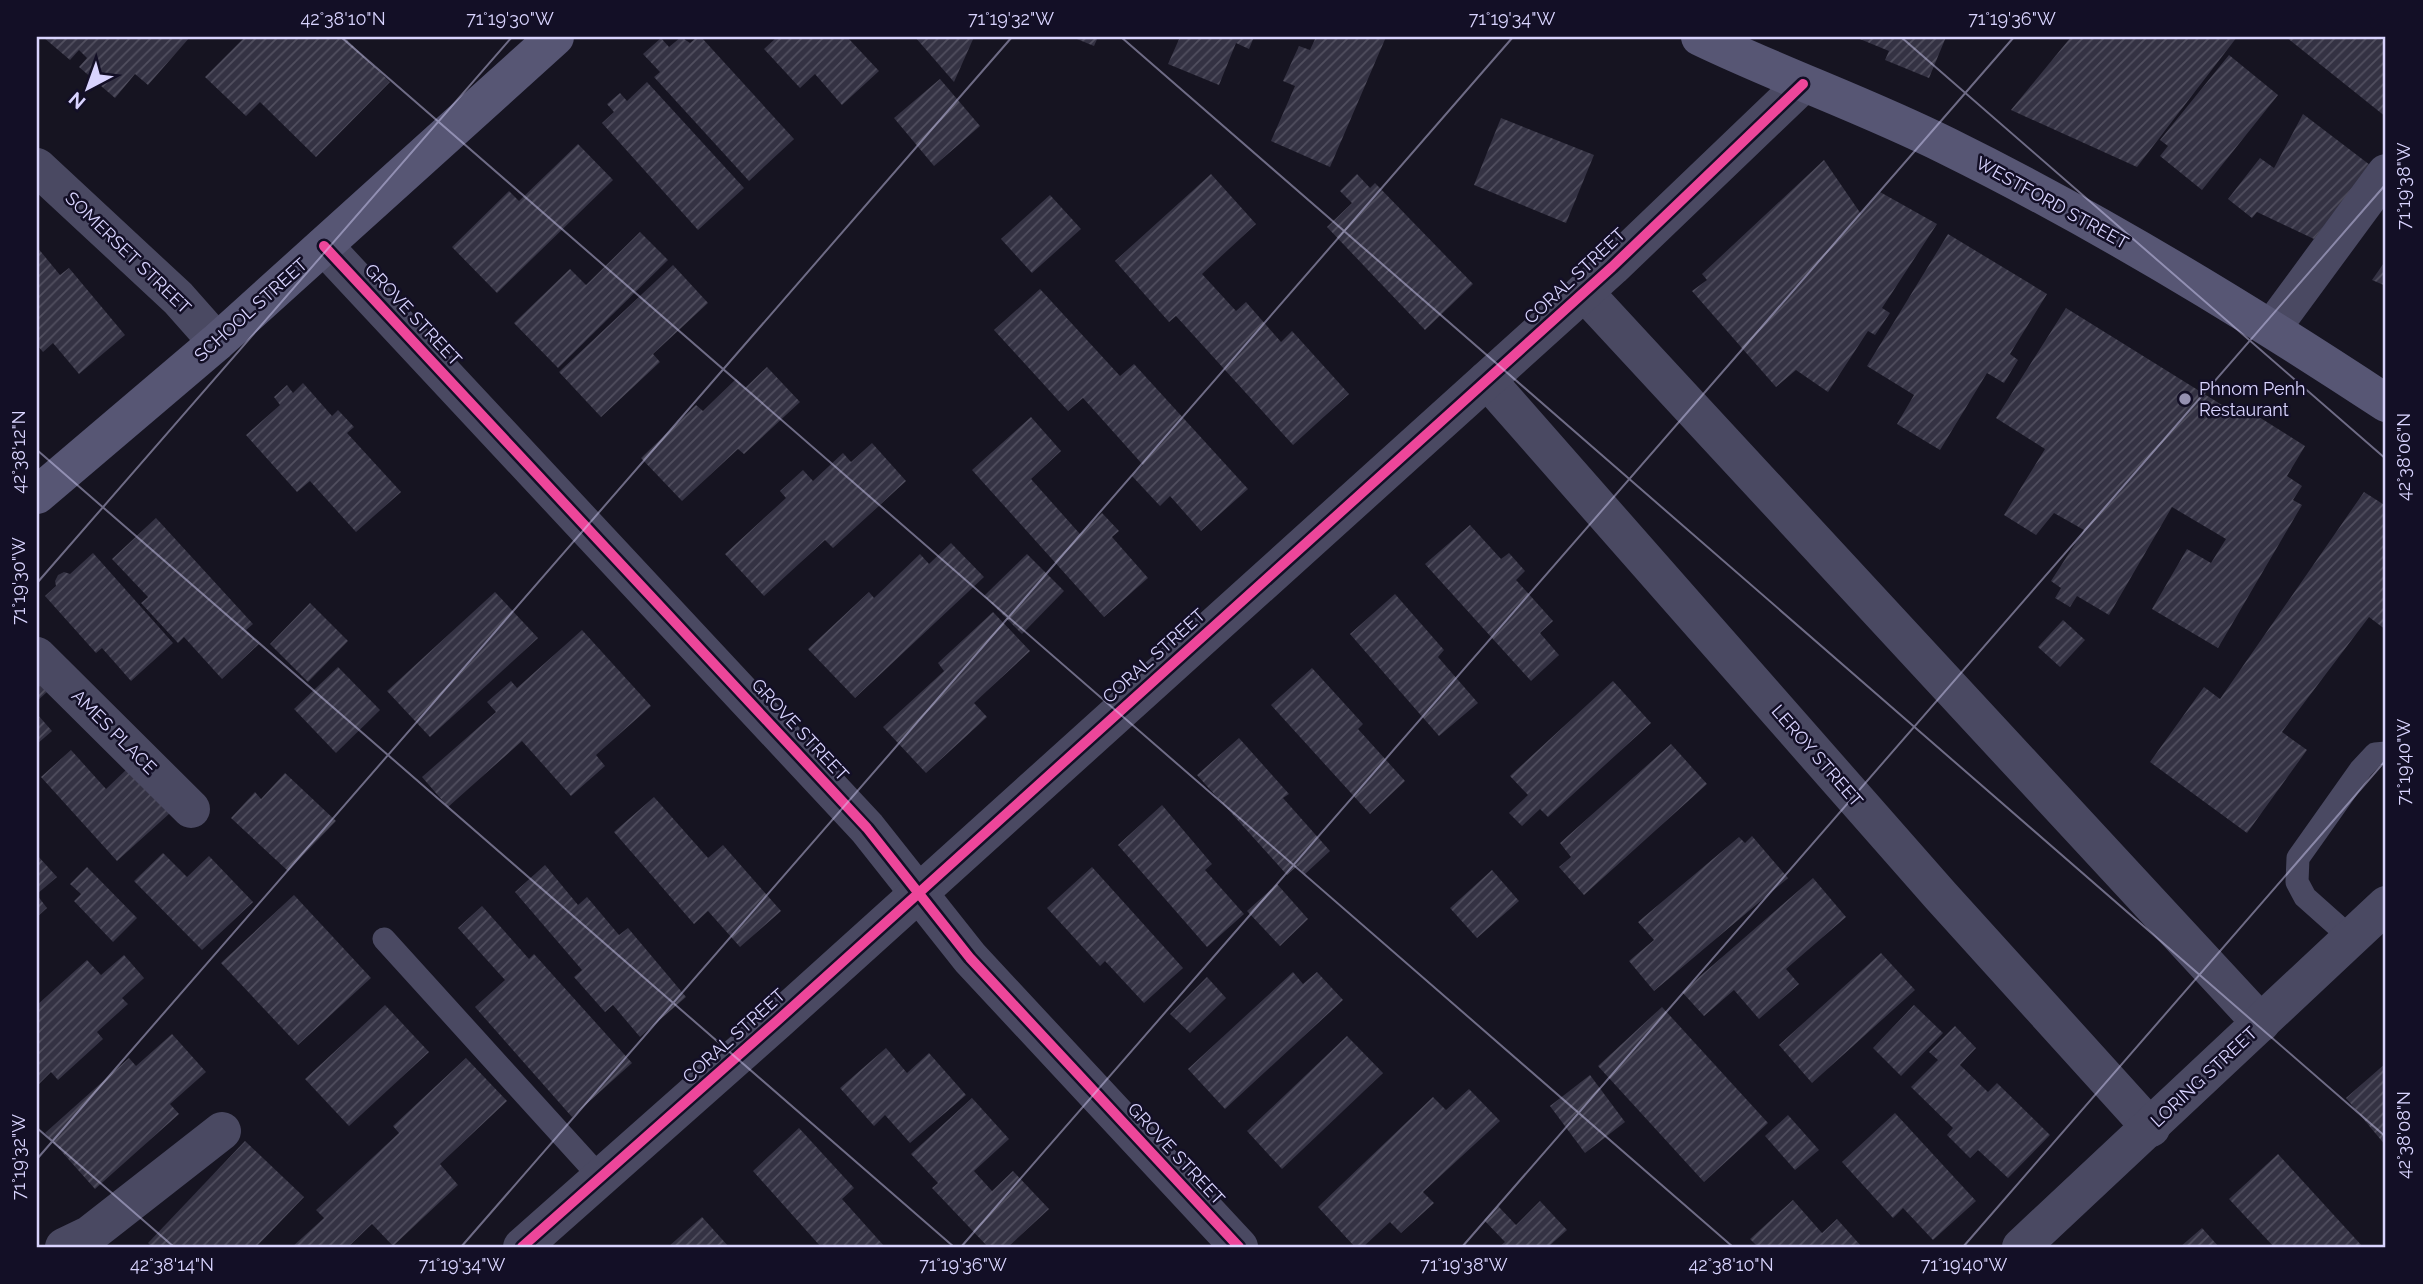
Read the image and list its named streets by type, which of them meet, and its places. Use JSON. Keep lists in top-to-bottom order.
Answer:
{
  "streets": {
    "main road": ["WESTFORD STREET", "SCHOOL STREET"],
    "street": [
      "SOMERSET STREET",
      "CORAL STREET",
      "GROVE STREET",
      "AMES PLACE",
      "LEROY STREET",
      "LORING STREET"
    ]
  },
  "crossings": [
    ["WESTFORD STREET", "CORAL STREET"],
    ["SOMERSET STREET", "SCHOOL STREET"],
    ["CORAL STREET", "GROVE STREET"],
    ["CORAL STREET", "LEROY STREET"],
    ["SCHOOL STREET", "GROVE STREET"],
    ["LEROY STREET", "LORING STREET"]
  ],
  "places": ["Phnom Penh Restaurant"],
  "north": "bottom left",
  "coordinates": [
    "42°38'10\"N",
    "71°19'30\"W",
    "71°19'32\"W",
    "71°19'34\"W",
    "71°19'36\"W",
    "71°19'38\"W",
    "42°38'12\"N",
    "42°38'06\"N",
    "71°19'40\"W",
    "42°38'08\"N",
    "42°38'14\"N"
  ]
}
